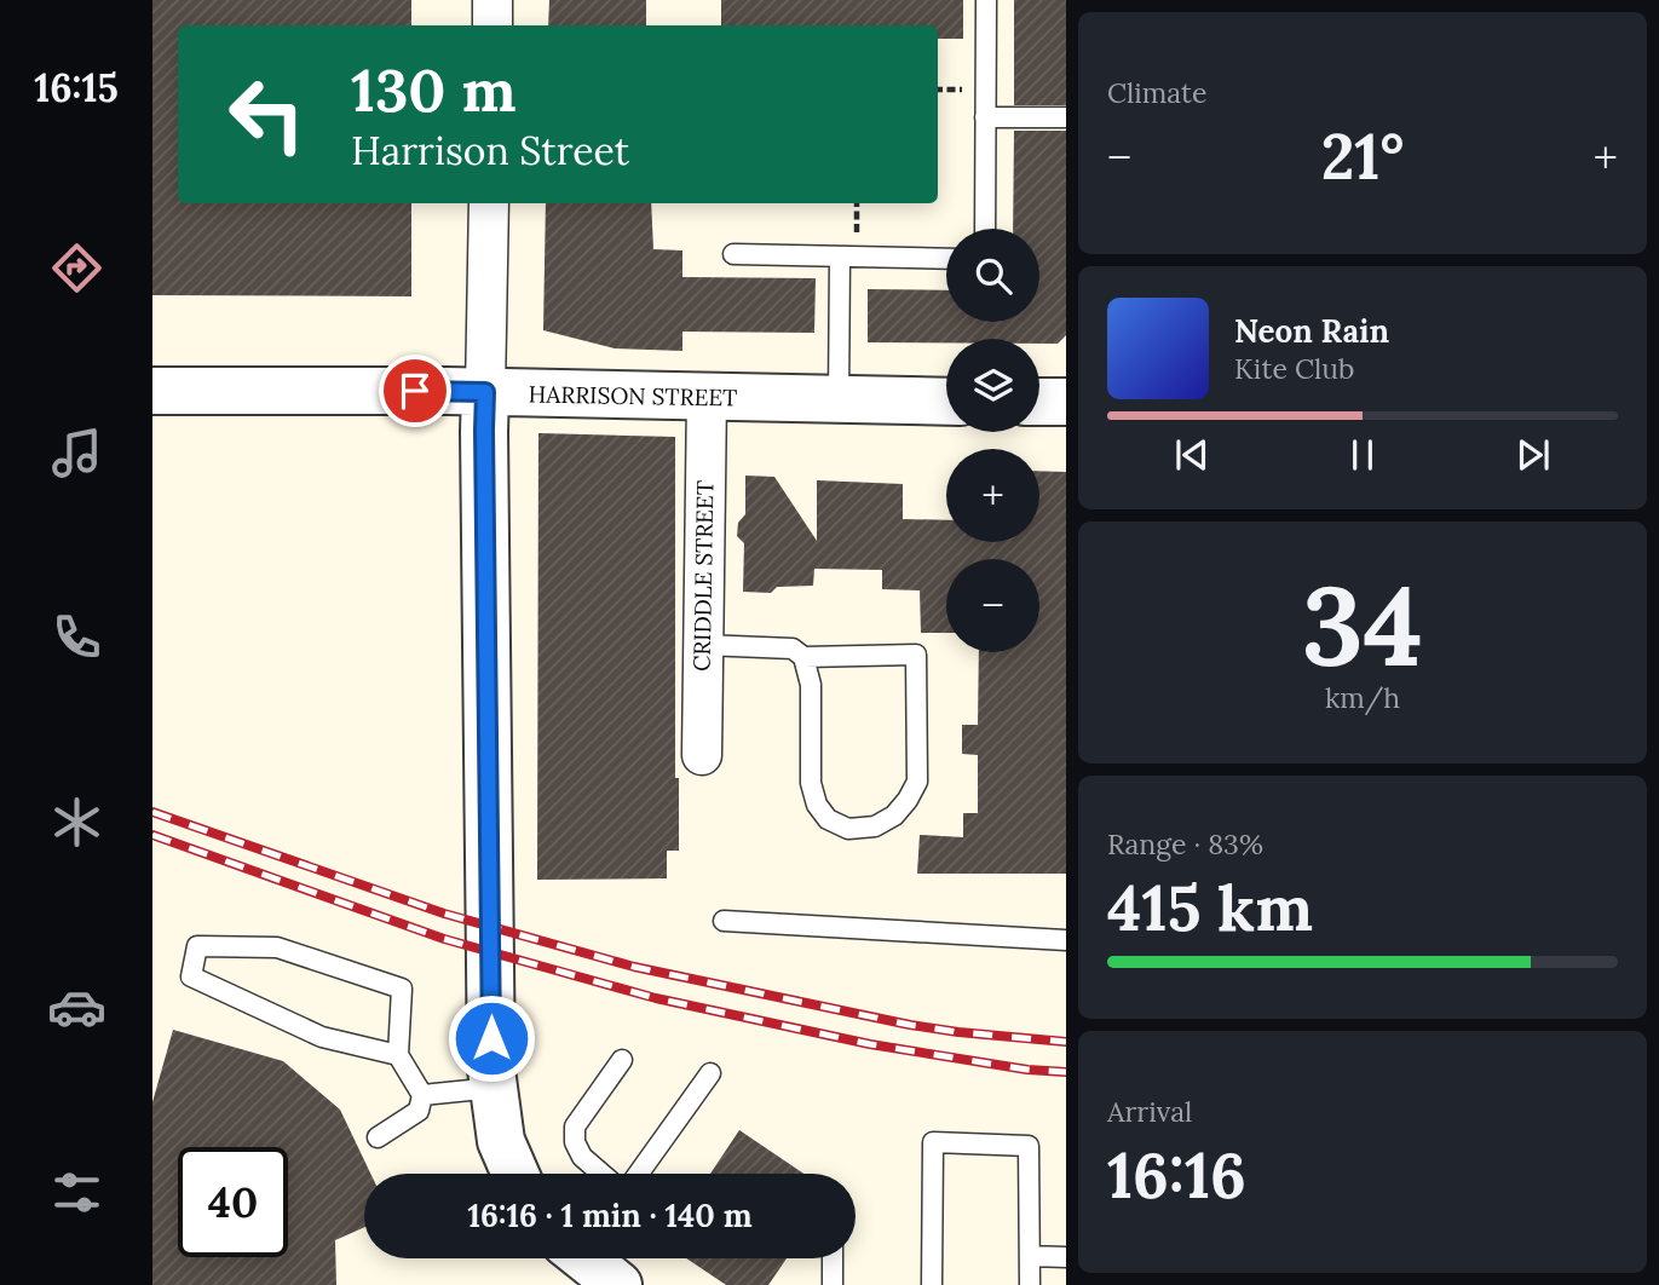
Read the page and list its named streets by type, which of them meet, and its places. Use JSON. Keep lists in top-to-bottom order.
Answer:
{
  "streets": {
    "street": ["HARRISON STREET", "CRIDDLE STREET"]
  },
  "crossings": [
    ["HARRISON STREET", "CRIDDLE STREET"]
  ],
  "page": {
    "tabs": "16:15",
    "tile": [
      "Climate",
      ["34", "km/h"],
      ["Range · 83%", "415 km"],
      ["Arrival", "16:16"]
    ],
    "turn": ["130 m", "Harrison Street"],
    "heat": ["−", "21°", "+"],
    "map_buttons": ["+", "−"],
    "song": ["Neon Rain", "Kite Club"],
    "limit": "40",
    "trip": "16:16 · 1 min · 140 m"
  }
}
